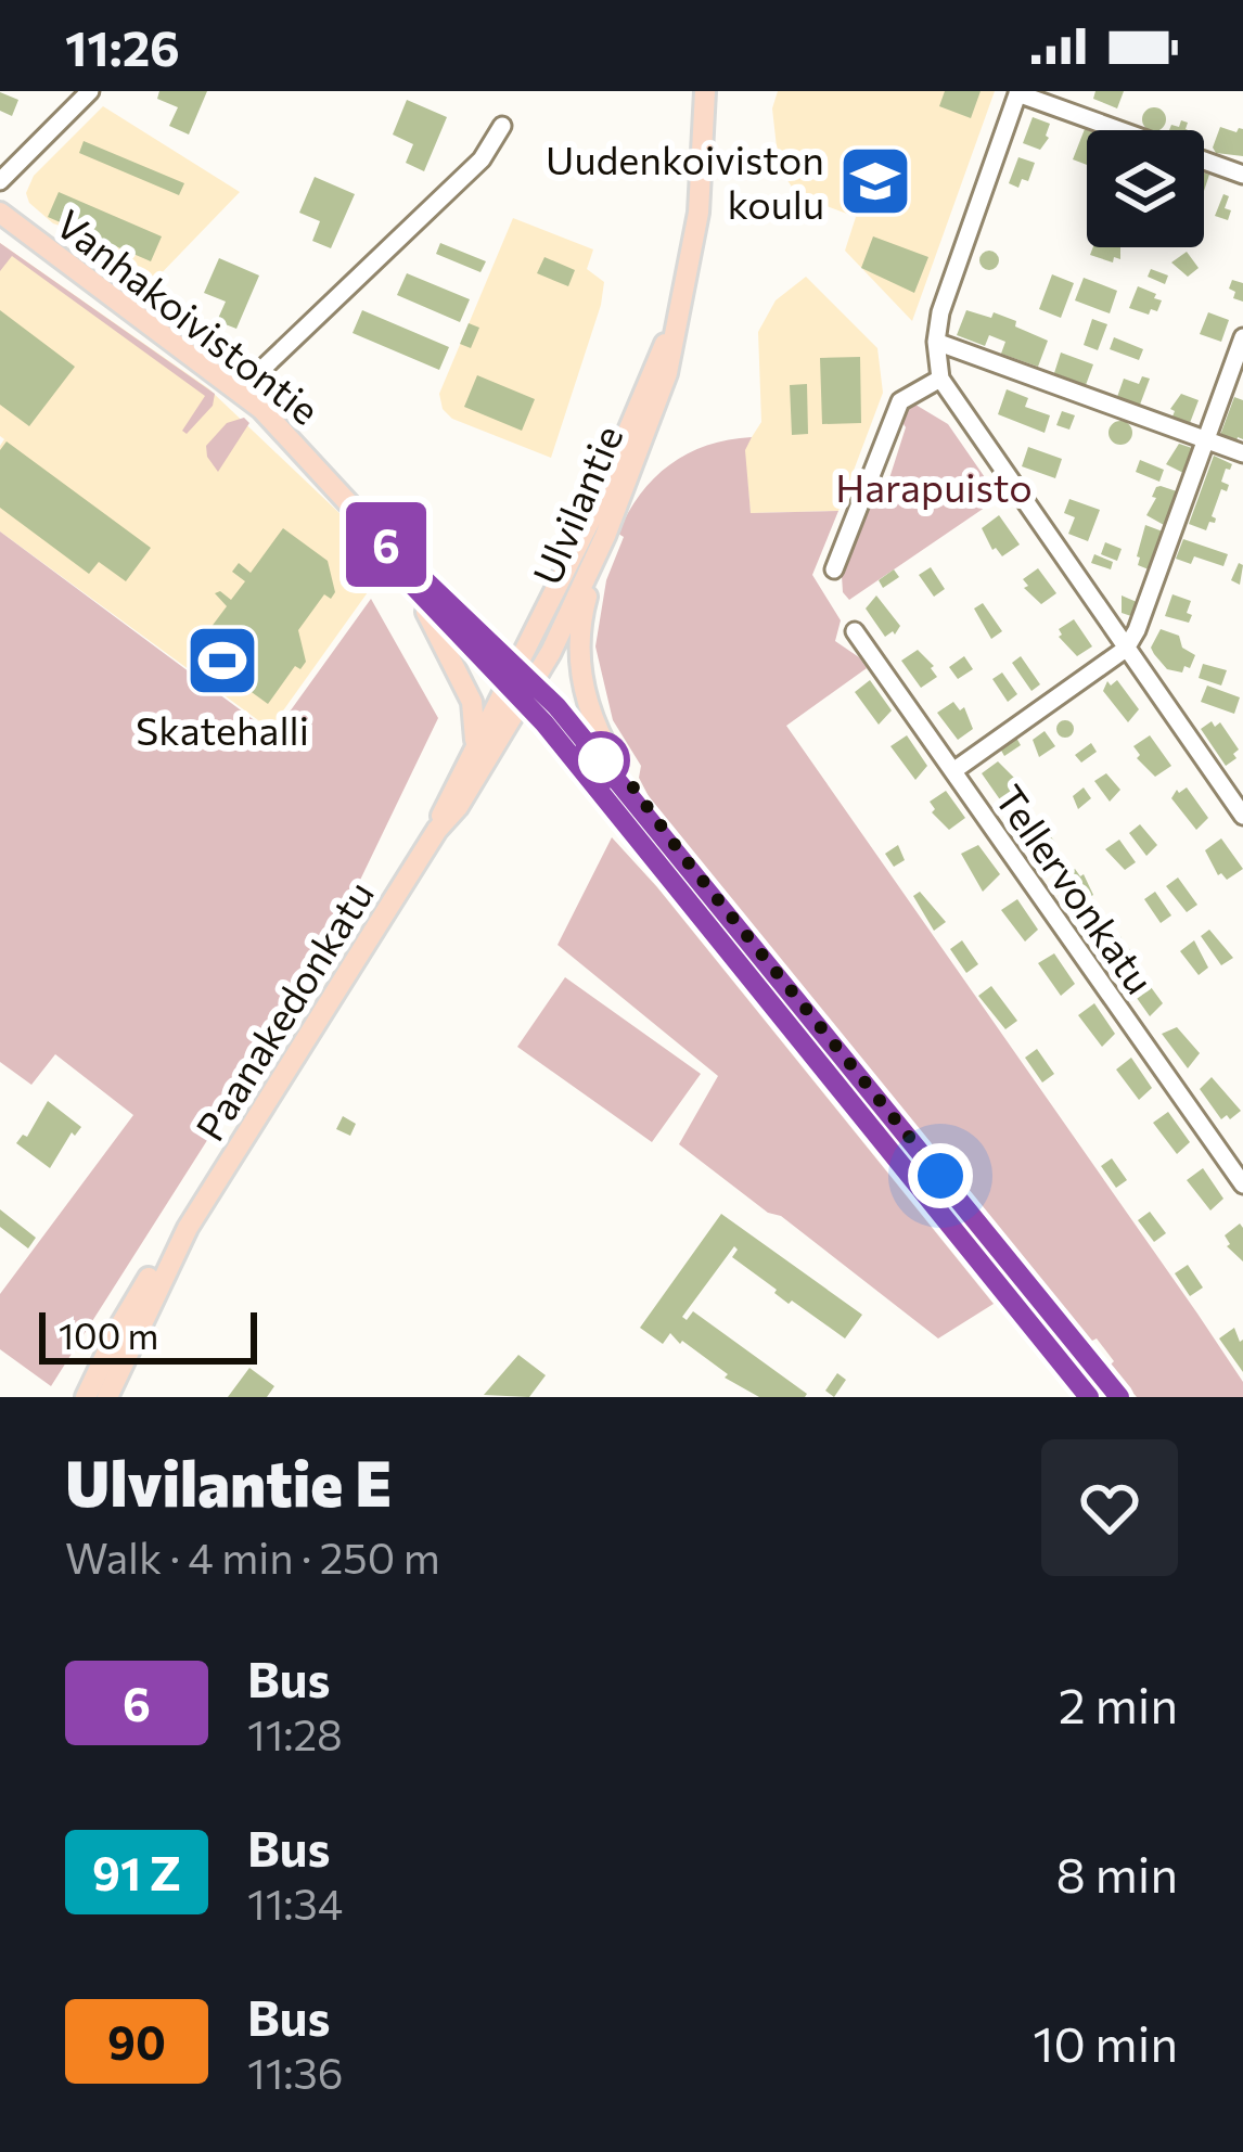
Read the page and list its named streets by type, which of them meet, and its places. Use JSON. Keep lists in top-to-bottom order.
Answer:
{
  "streets": {
    "main road": ["Vanhakoivistontie", "Ulvilantie", "Paanakedonkatu"],
    "street": ["Tellervonkatu"]
  },
  "crossings": [
    ["Vanhakoivistontie", "Ulvilantie"],
    ["Vanhakoivistontie", "Paanakedonkatu"],
    ["Ulvilantie", "Paanakedonkatu"]
  ],
  "parks": ["Harapuisto"],
  "places": {
    "school or university": ["Uudenkoiviston koulu"],
    "sports": ["Skatehalli"]
  },
  "lines": ["bus line 6"],
  "scale_bar": "100 m",
  "page": {
    "status": "11:26",
    "on_map": "6",
    "scale": "100 m",
    "heading": ["Ulvilantie E", "Walk · 4 min · 250 m"],
    "list": [
      {
        "mark": "6",
        "name": "Bus",
        "note": "11:28",
        "value": "2 min"
      },
      {
        "mark": "91 Z",
        "name": "Bus",
        "note": "11:34",
        "value": "8 min"
      },
      {
        "mark": "90",
        "name": "Bus",
        "note": "11:36",
        "value": "10 min"
      }
    ]
  }
}
